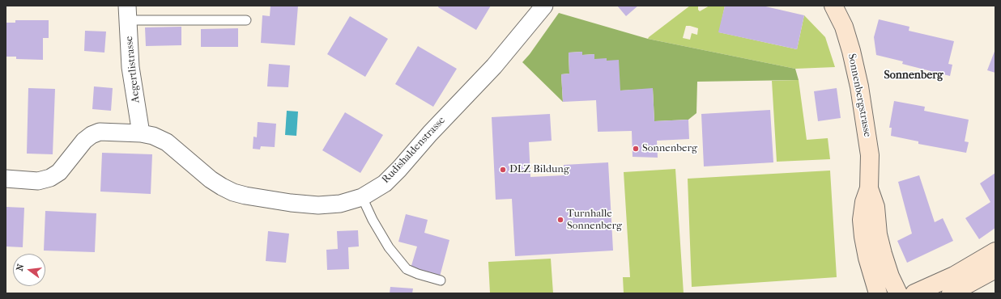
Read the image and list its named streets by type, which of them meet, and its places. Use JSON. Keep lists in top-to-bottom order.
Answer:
{
  "streets": {
    "main road": ["Sonnenbergstrasse"],
    "street": ["Aegertlistrasse", "Rudishaldenstrasse"]
  },
  "crossings": [
    ["Aegertlistrasse", "Rudishaldenstrasse"]
  ],
  "districts": ["Sonnenberg"],
  "places": ["Sonnenberg", "DLZ Bildung", "Turnhalle Sonnenberg"],
  "north": "left"
}
